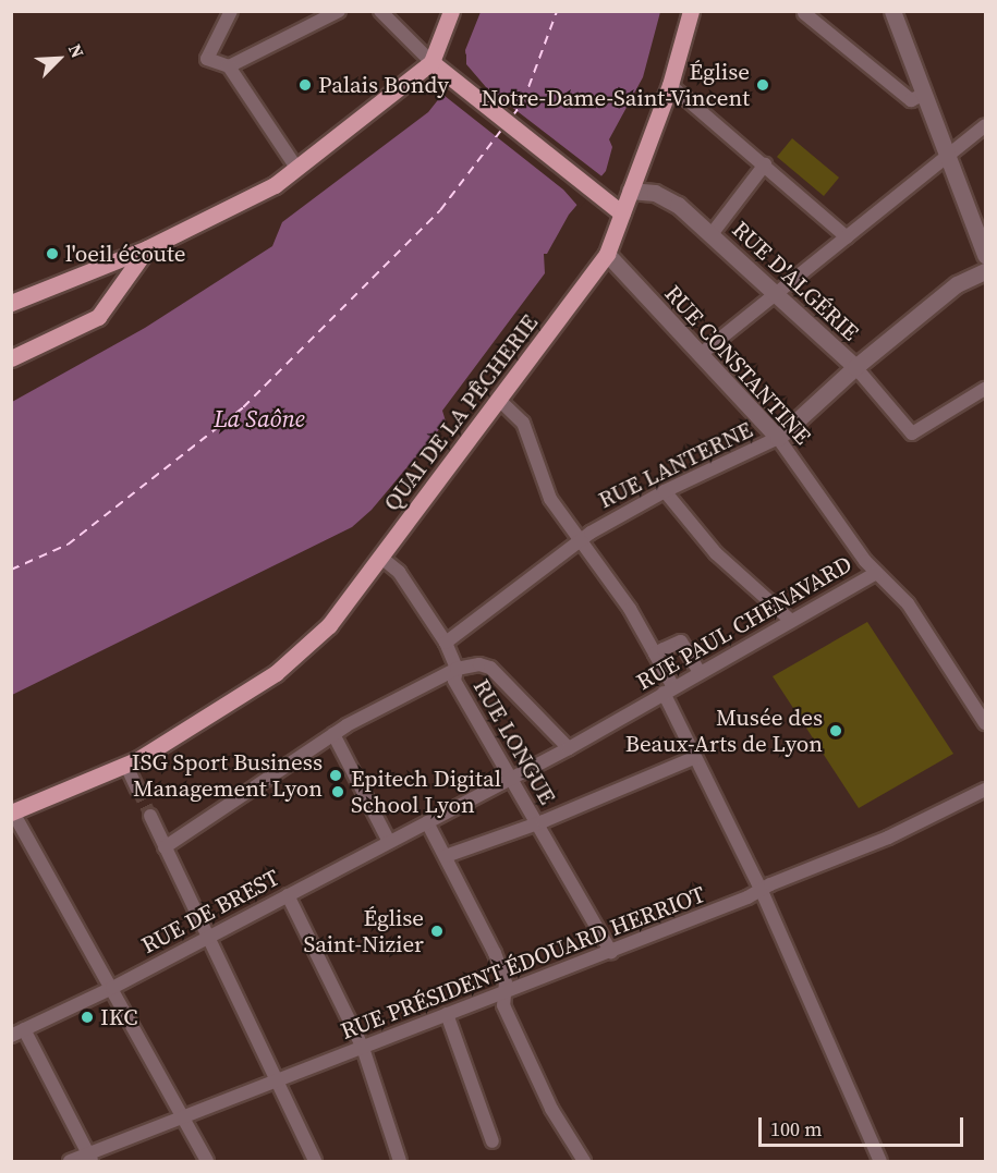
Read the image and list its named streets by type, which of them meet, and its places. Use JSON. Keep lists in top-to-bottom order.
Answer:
{
  "streets": {
    "main road": ["QUAI DE LA PÊCHERIE"],
    "street": [
      "RUE D'ALGÉRIE",
      "RUE CONSTANTINE",
      "RUE LANTERNE",
      "RUE PAUL CHENAVARD",
      "RUE LONGUE",
      "RUE DE BREST",
      "RUE PRÉSIDENT ÉDOUARD HERRIOT"
    ]
  },
  "crossings": [
    ["RUE D'ALGÉRIE", "QUAI DE LA PÊCHERIE"],
    ["RUE D'ALGÉRIE", "RUE LANTERNE"],
    ["RUE CONSTANTINE", "QUAI DE LA PÊCHERIE"],
    ["RUE CONSTANTINE", "RUE LANTERNE"],
    ["RUE CONSTANTINE", "RUE PAUL CHENAVARD"],
    ["QUAI DE LA PÊCHERIE", "RUE LONGUE"],
    ["RUE LANTERNE", "RUE LONGUE"],
    ["RUE PAUL CHENAVARD", "RUE LONGUE"],
    ["RUE PAUL CHENAVARD", "RUE DE BREST"],
    ["RUE LONGUE", "RUE PRÉSIDENT ÉDOUARD HERRIOT"]
  ],
  "water": ["La Saône"],
  "places": [
    "Palais Bondy",
    "Église Notre-Dame-Saint-Vincent",
    "l'oeil écoute",
    "Musée des Beaux-Arts de Lyon",
    "ISG Sport Business Management Lyon",
    "Epitech Digital School Lyon",
    "Église Saint-Nizier",
    "IKC"
  ],
  "scale_bar": "100 m",
  "north": "top right"
}
